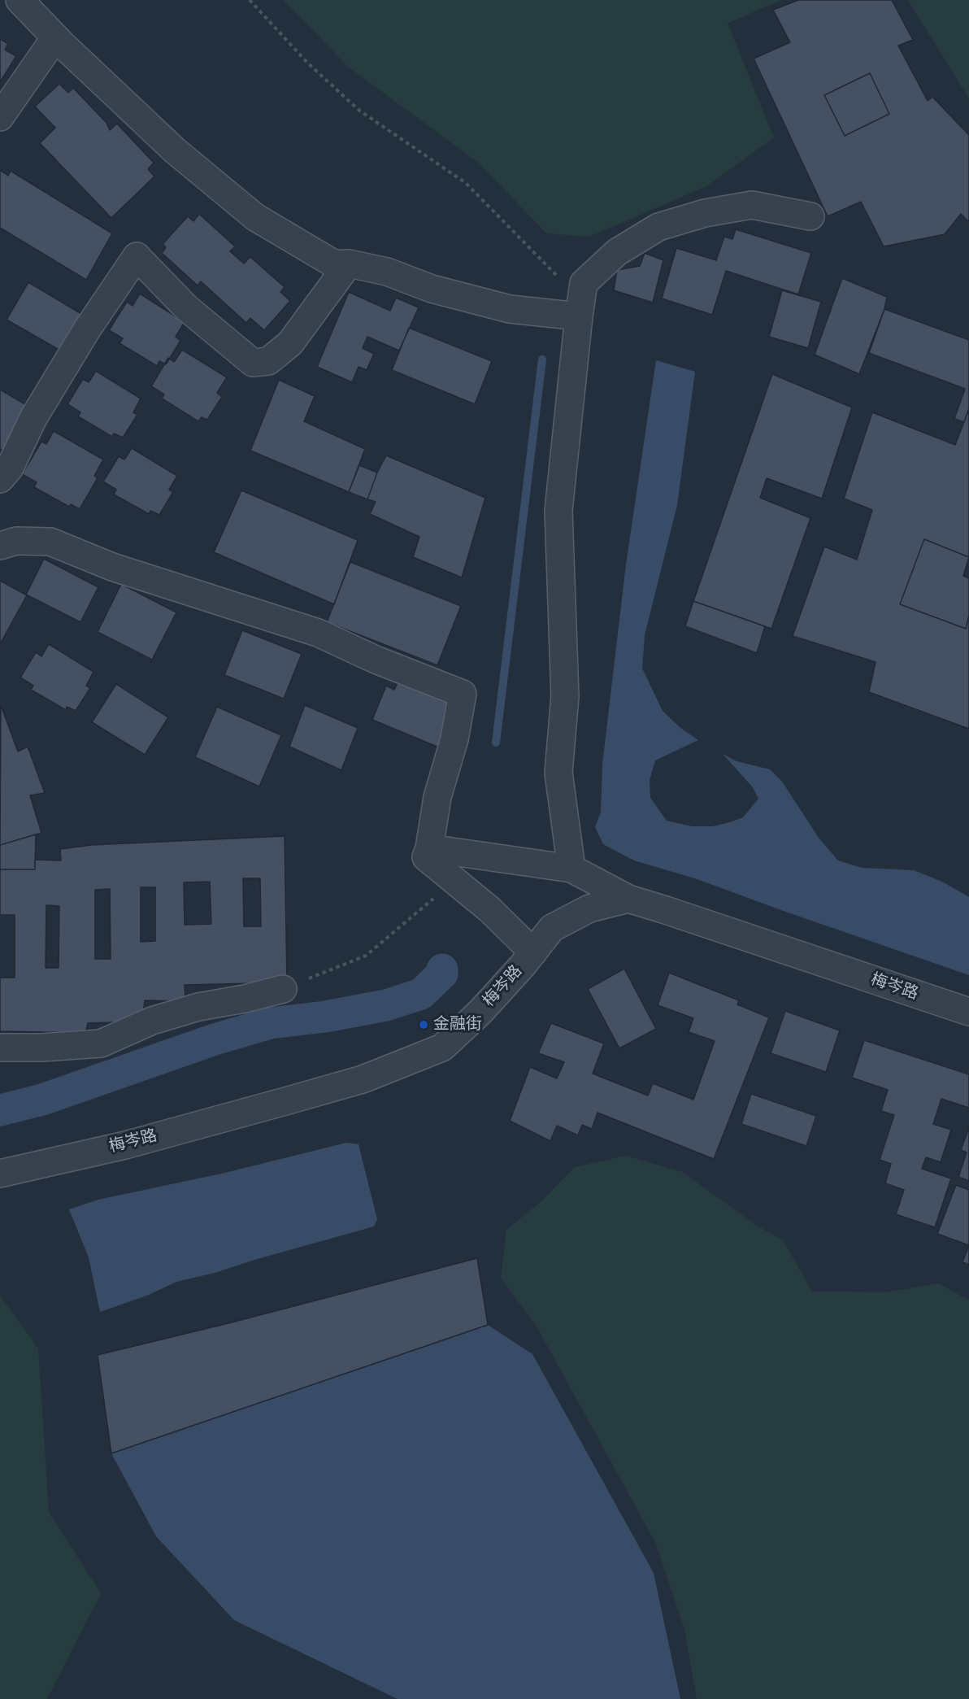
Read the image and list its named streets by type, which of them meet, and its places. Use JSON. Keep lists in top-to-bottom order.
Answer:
{
  "streets": {
    "street": ["梅岑路"]
  },
  "places": ["金融街"]
}
